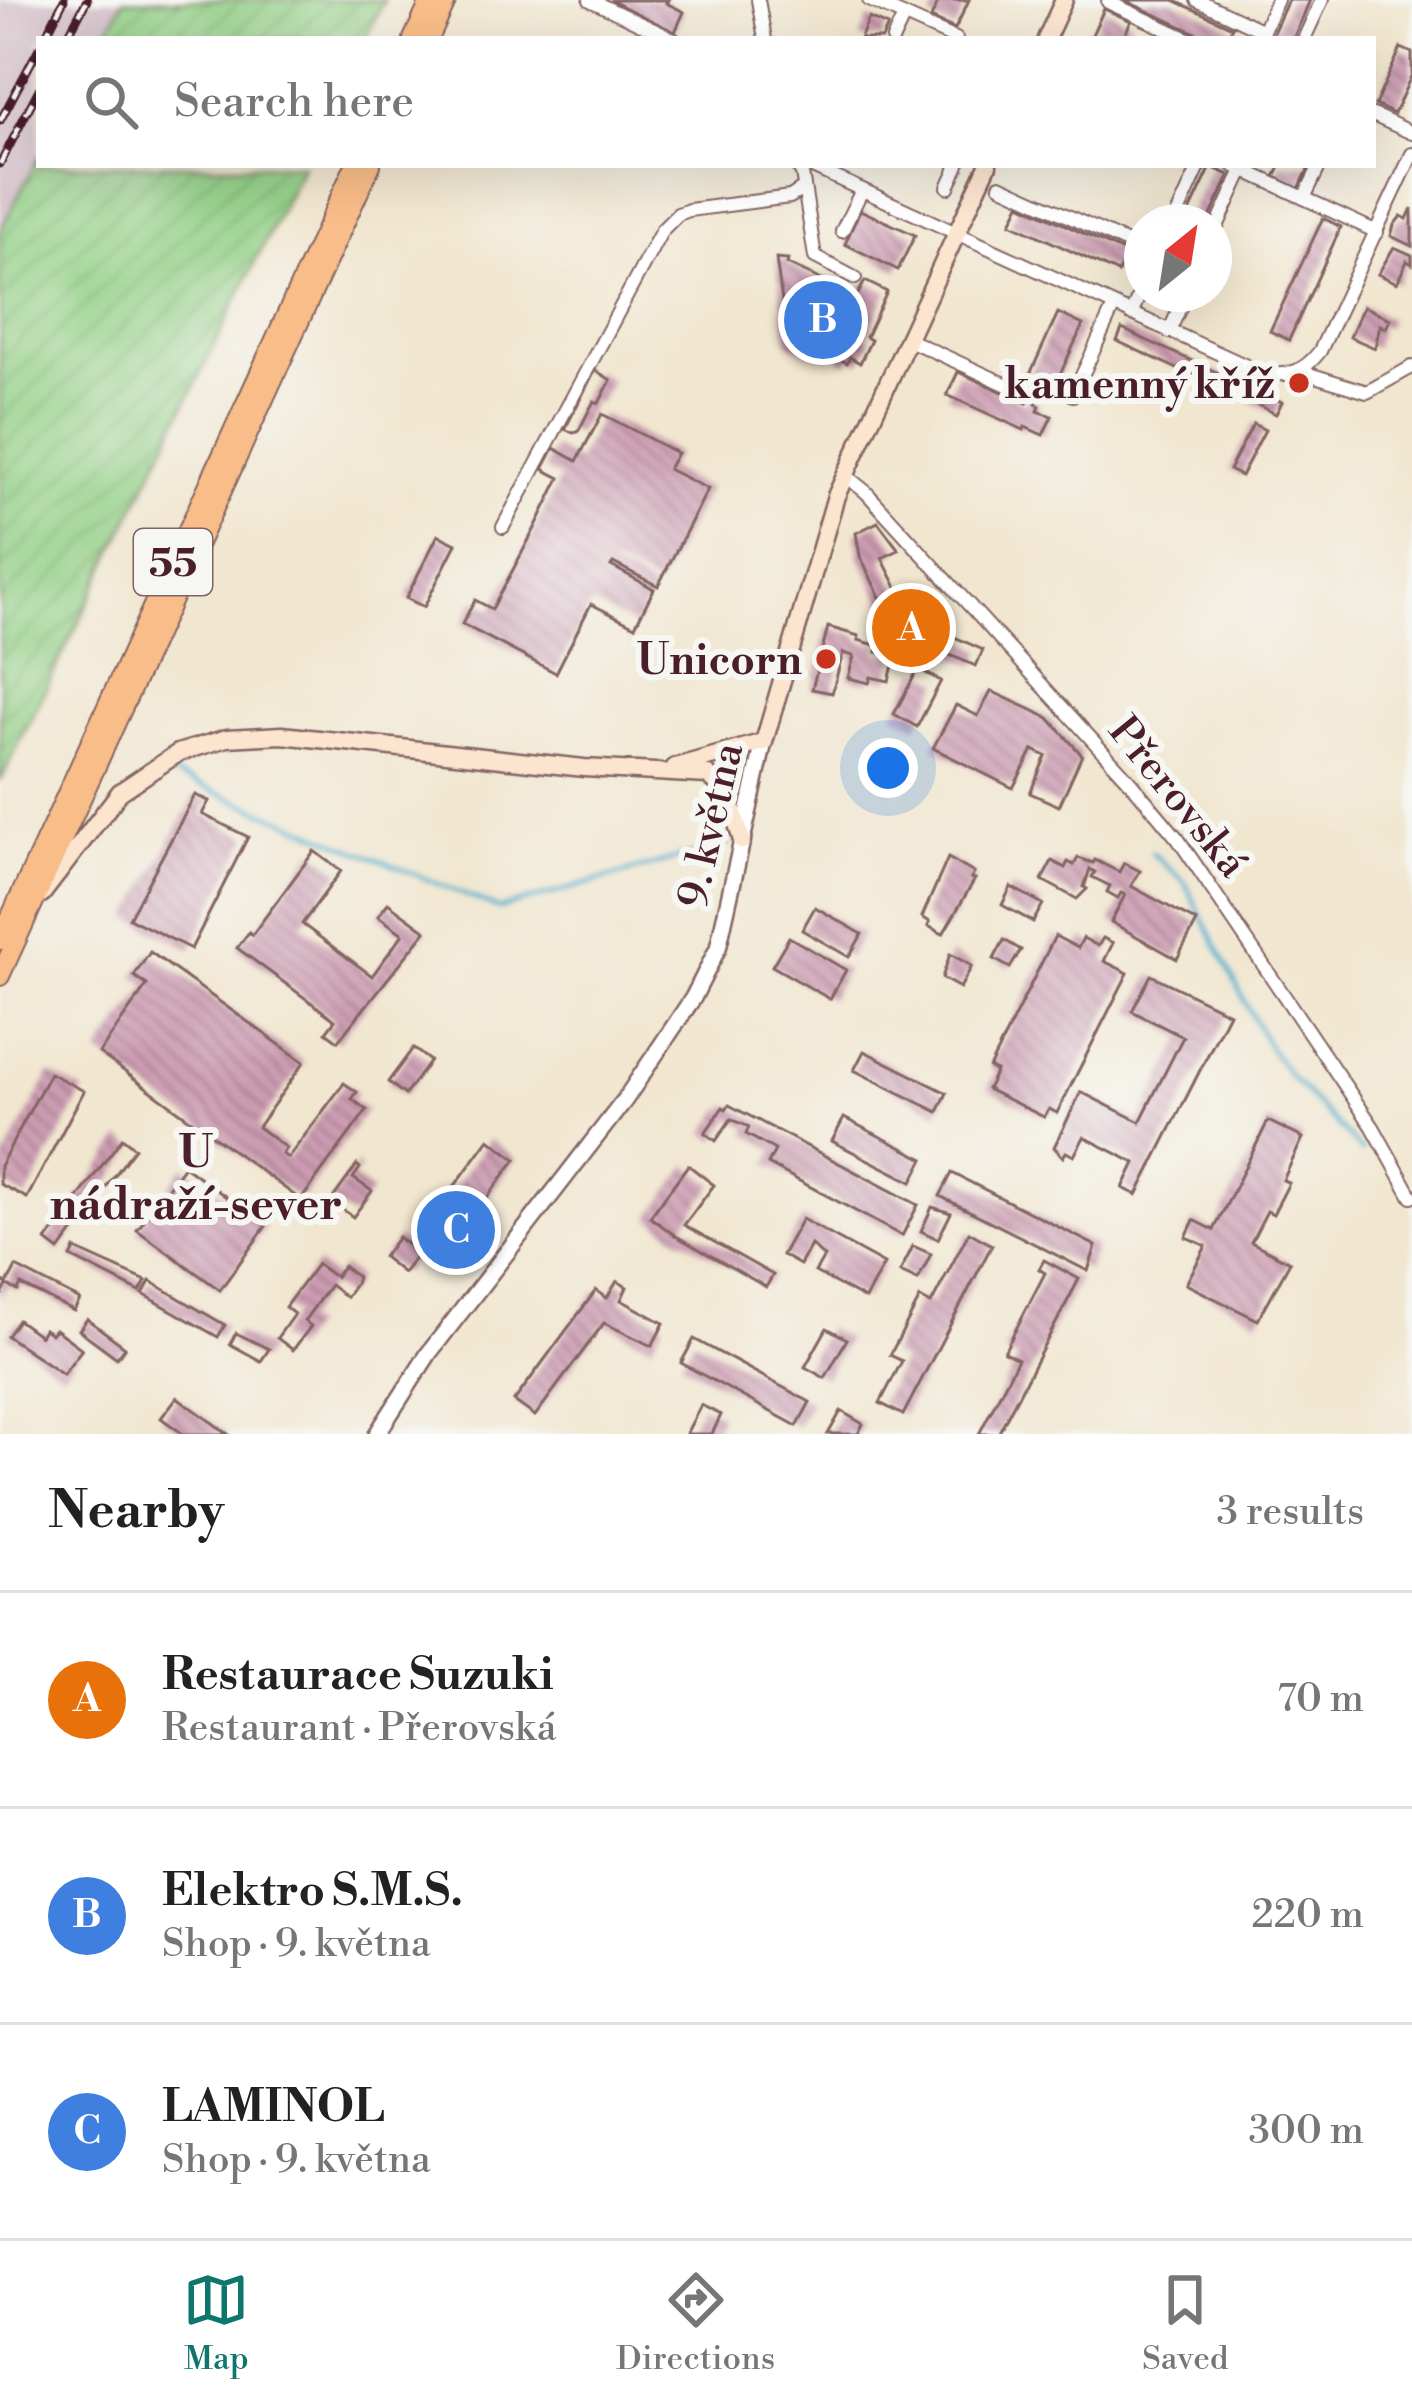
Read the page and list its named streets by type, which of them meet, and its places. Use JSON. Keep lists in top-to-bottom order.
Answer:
{
  "streets": {
    "main road": ["55", "9. května"],
    "street": ["Přerovská"]
  },
  "crossings": [
    ["Přerovská", "9. května"]
  ],
  "districts": ["U nádraží-sever"],
  "places": ["kamenný kříž", "Unicorn"],
  "north": "top right",
  "page": {
    "search": "Search here",
    "pins": ["B", "A", "C"],
    "heading": ["Nearby", "3 results"],
    "list": [
      {
        "mark": "A",
        "name": "Restaurace Suzuki",
        "note": "Restaurant · Přerovská",
        "value": "70 m"
      },
      {
        "mark": "B",
        "name": "Elektro S.M.S.",
        "note": "Shop · 9. května",
        "value": "220 m"
      },
      {
        "mark": "C",
        "name": "LAMINOL",
        "note": "Shop · 9. května",
        "value": "300 m"
      }
    ],
    "nav": ["Map", "Directions", "Saved"]
  }
}
